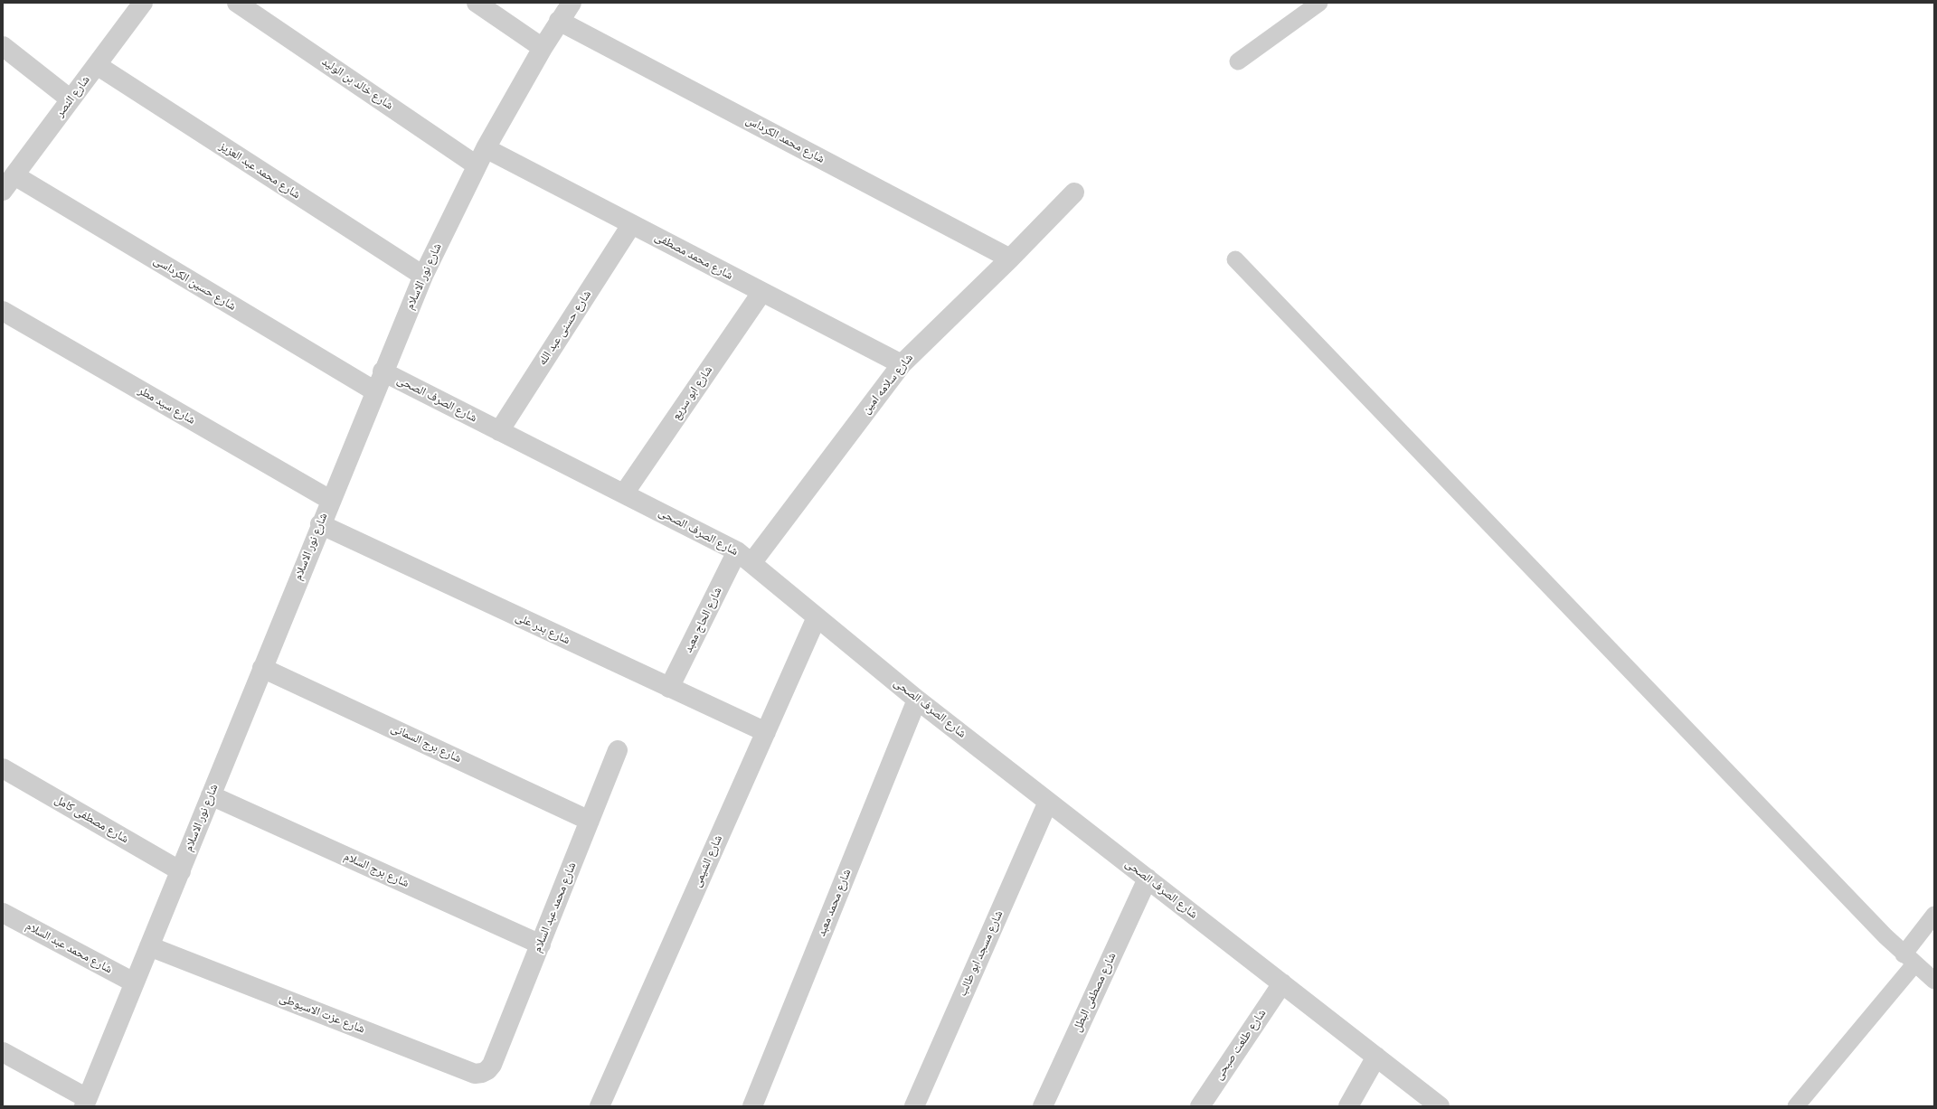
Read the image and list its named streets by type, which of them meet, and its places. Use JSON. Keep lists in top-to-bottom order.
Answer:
{
  "streets": {
    "street": [
      "شارع خالد بن الوليد",
      "شارع النصر",
      "شارع محمد الكرداس",
      "شارع محمد عبد العزيز",
      "شارع محمد مصطفى",
      "شارع نور الاسلام",
      "شارع حسين الكرداسى",
      "شارع حسنى عبد الله",
      "شارع سلامه امين",
      "شارع ابو سريع",
      "شارع الصرف الصحى",
      "شارع سيد مطر",
      "شارع الحاج معبد",
      "شارع بدر على",
      "شارع برج السمانى",
      "شارع مصطفى كامل",
      "شارع الشيمى",
      "شارع برج السلام",
      "شارع محمد معبد",
      "شارع محمد عبد السلام",
      "شارع مسجد ابو طالب",
      "شارع مصطفى البطل",
      "شارع عزت الاسيوطى",
      "شارع طلعت صبحى"
    ]
  },
  "crossings": [
    ["شارع خالد بن الوليد", "شارع نور الاسلام"],
    ["شارع النصر", "شارع محمد عبد العزيز"],
    ["شارع النصر", "شارع حسين الكرداسى"],
    ["شارع محمد الكرداس", "شارع نور الاسلام"],
    ["شارع محمد الكرداس", "شارع سلامه امين"],
    ["شارع محمد عبد العزيز", "شارع نور الاسلام"],
    ["شارع محمد مصطفى", "شارع نور الاسلام"],
    ["شارع محمد مصطفى", "شارع حسنى عبد الله"],
    ["شارع محمد مصطفى", "شارع سلامه امين"],
    ["شارع محمد مصطفى", "شارع ابو سريع"],
    ["شارع نور الاسلام", "شارع حسين الكرداسى"],
    ["شارع نور الاسلام", "شارع الصرف الصحى"],
    ["شارع نور الاسلام", "شارع سيد مطر"],
    ["شارع نور الاسلام", "شارع بدر على"],
    ["شارع نور الاسلام", "شارع برج السمانى"],
    ["شارع نور الاسلام", "شارع مصطفى كامل"],
    ["شارع نور الاسلام", "شارع برج السلام"],
    ["شارع نور الاسلام", "شارع محمد عبد السلام"],
    ["شارع نور الاسلام", "شارع عزت الاسيوطى"],
    ["شارع حسنى عبد الله", "شارع الصرف الصحى"],
    ["شارع سلامه امين", "شارع الصرف الصحى"],
    ["شارع سلامه امين", "شارع الحاج معبد"],
    ["شارع ابو سريع", "شارع الصرف الصحى"],
    ["شارع الصرف الصحى", "شارع الحاج معبد"],
    ["شارع الصرف الصحى", "شارع الشيمى"],
    ["شارع الصرف الصحى", "شارع محمد معبد"],
    ["شارع الصرف الصحى", "شارع مسجد ابو طالب"],
    ["شارع الصرف الصحى", "شارع مصطفى البطل"],
    ["شارع الصرف الصحى", "شارع طلعت صبحى"],
    ["شارع الحاج معبد", "شارع بدر على"],
    ["شارع بدر على", "شارع الشيمى"],
    ["شارع برج السمانى", "شارع محمد عبد السلام"],
    ["شارع برج السلام", "شارع محمد عبد السلام"],
    ["شارع محمد عبد السلام", "شارع عزت الاسيوطى"]
  ]
}
